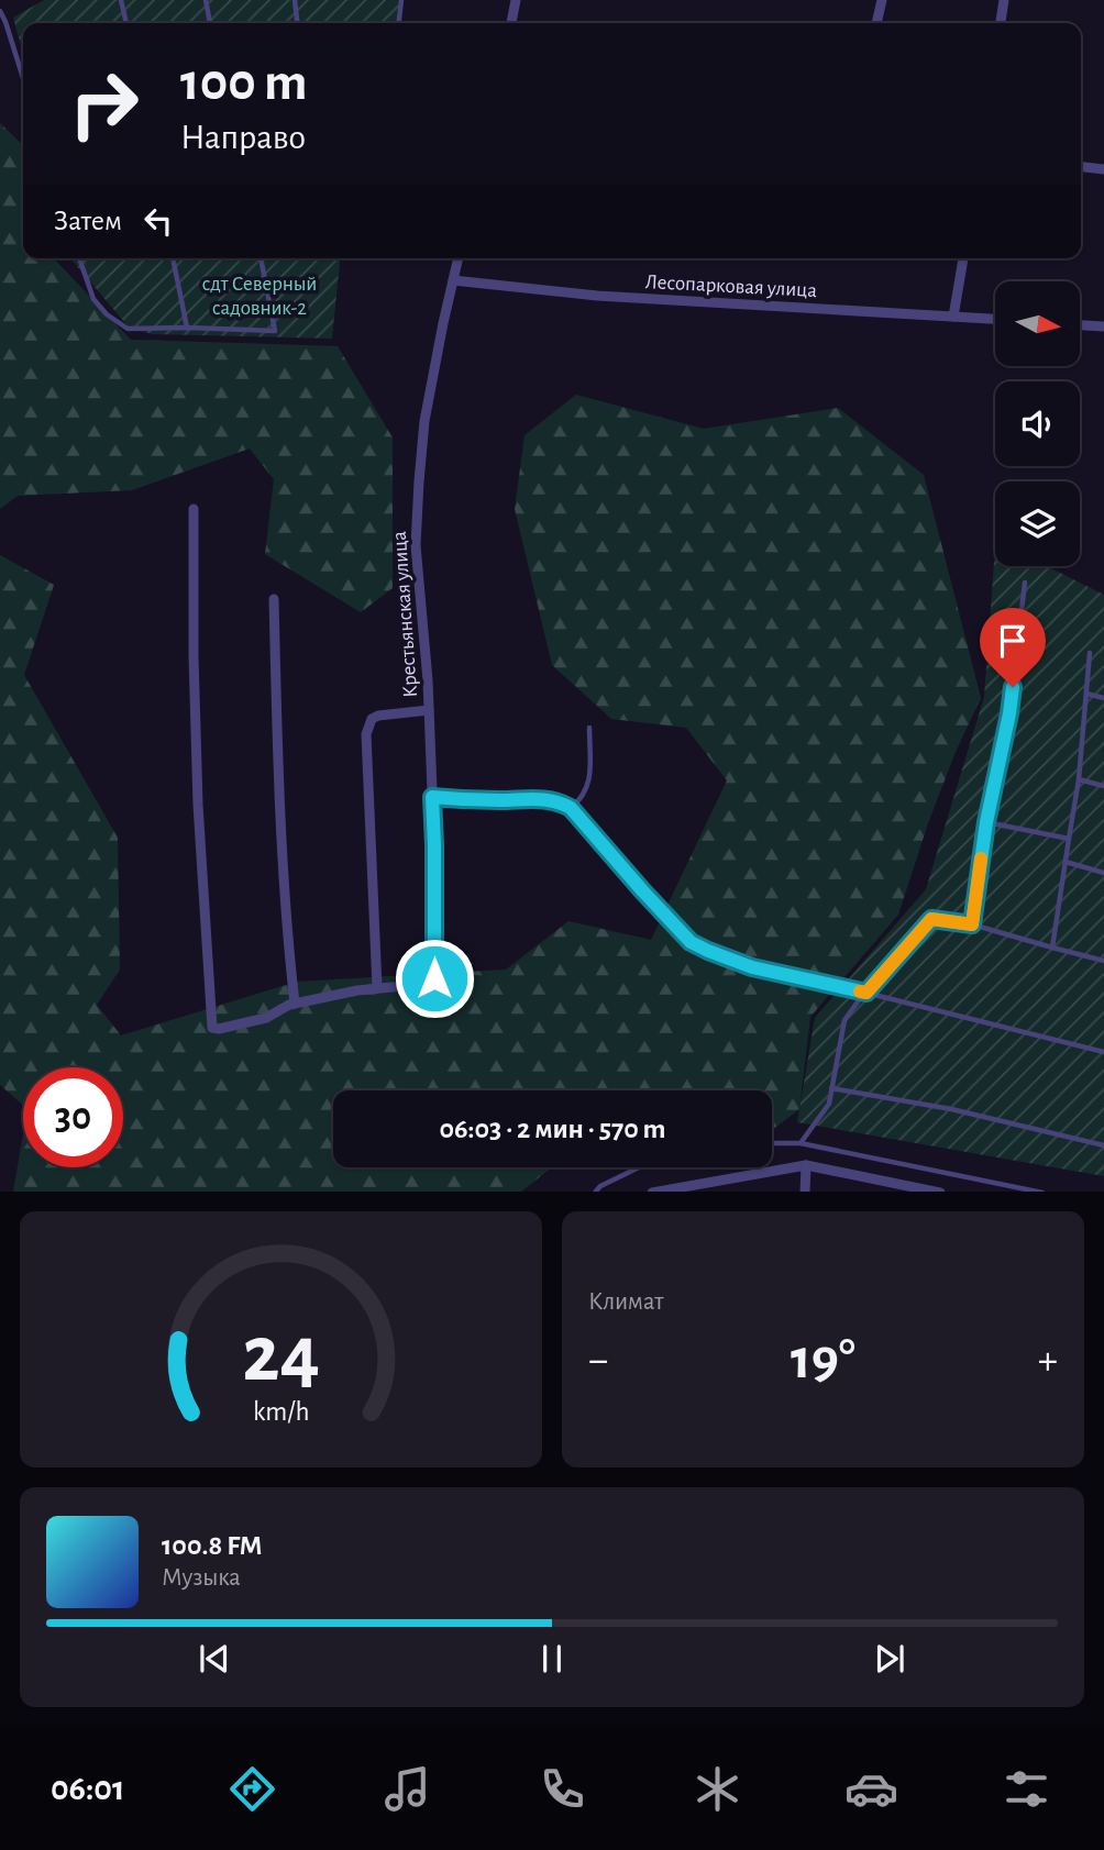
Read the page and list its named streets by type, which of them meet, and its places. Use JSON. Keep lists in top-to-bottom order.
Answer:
{
  "streets": {
    "street": ["Лесопарковая улица", "Крестьянская улица"]
  },
  "crossings": [
    ["Лесопарковая улица", "Крестьянская улица"]
  ],
  "parks": ["сдт Северный садовник-2"],
  "north": "right",
  "page": {
    "turn": ["100 m", "Направо"],
    "then": "Затем",
    "limit": "30",
    "trip": "06:03 · 2 мин · 570 m",
    "tile": "Климат",
    "heat": ["−", "19°", "+"],
    "song": ["100.8 FM", "Музыка"],
    "tabs": "06:01",
    "gauge": ["24", "km/h"]
  }
}
